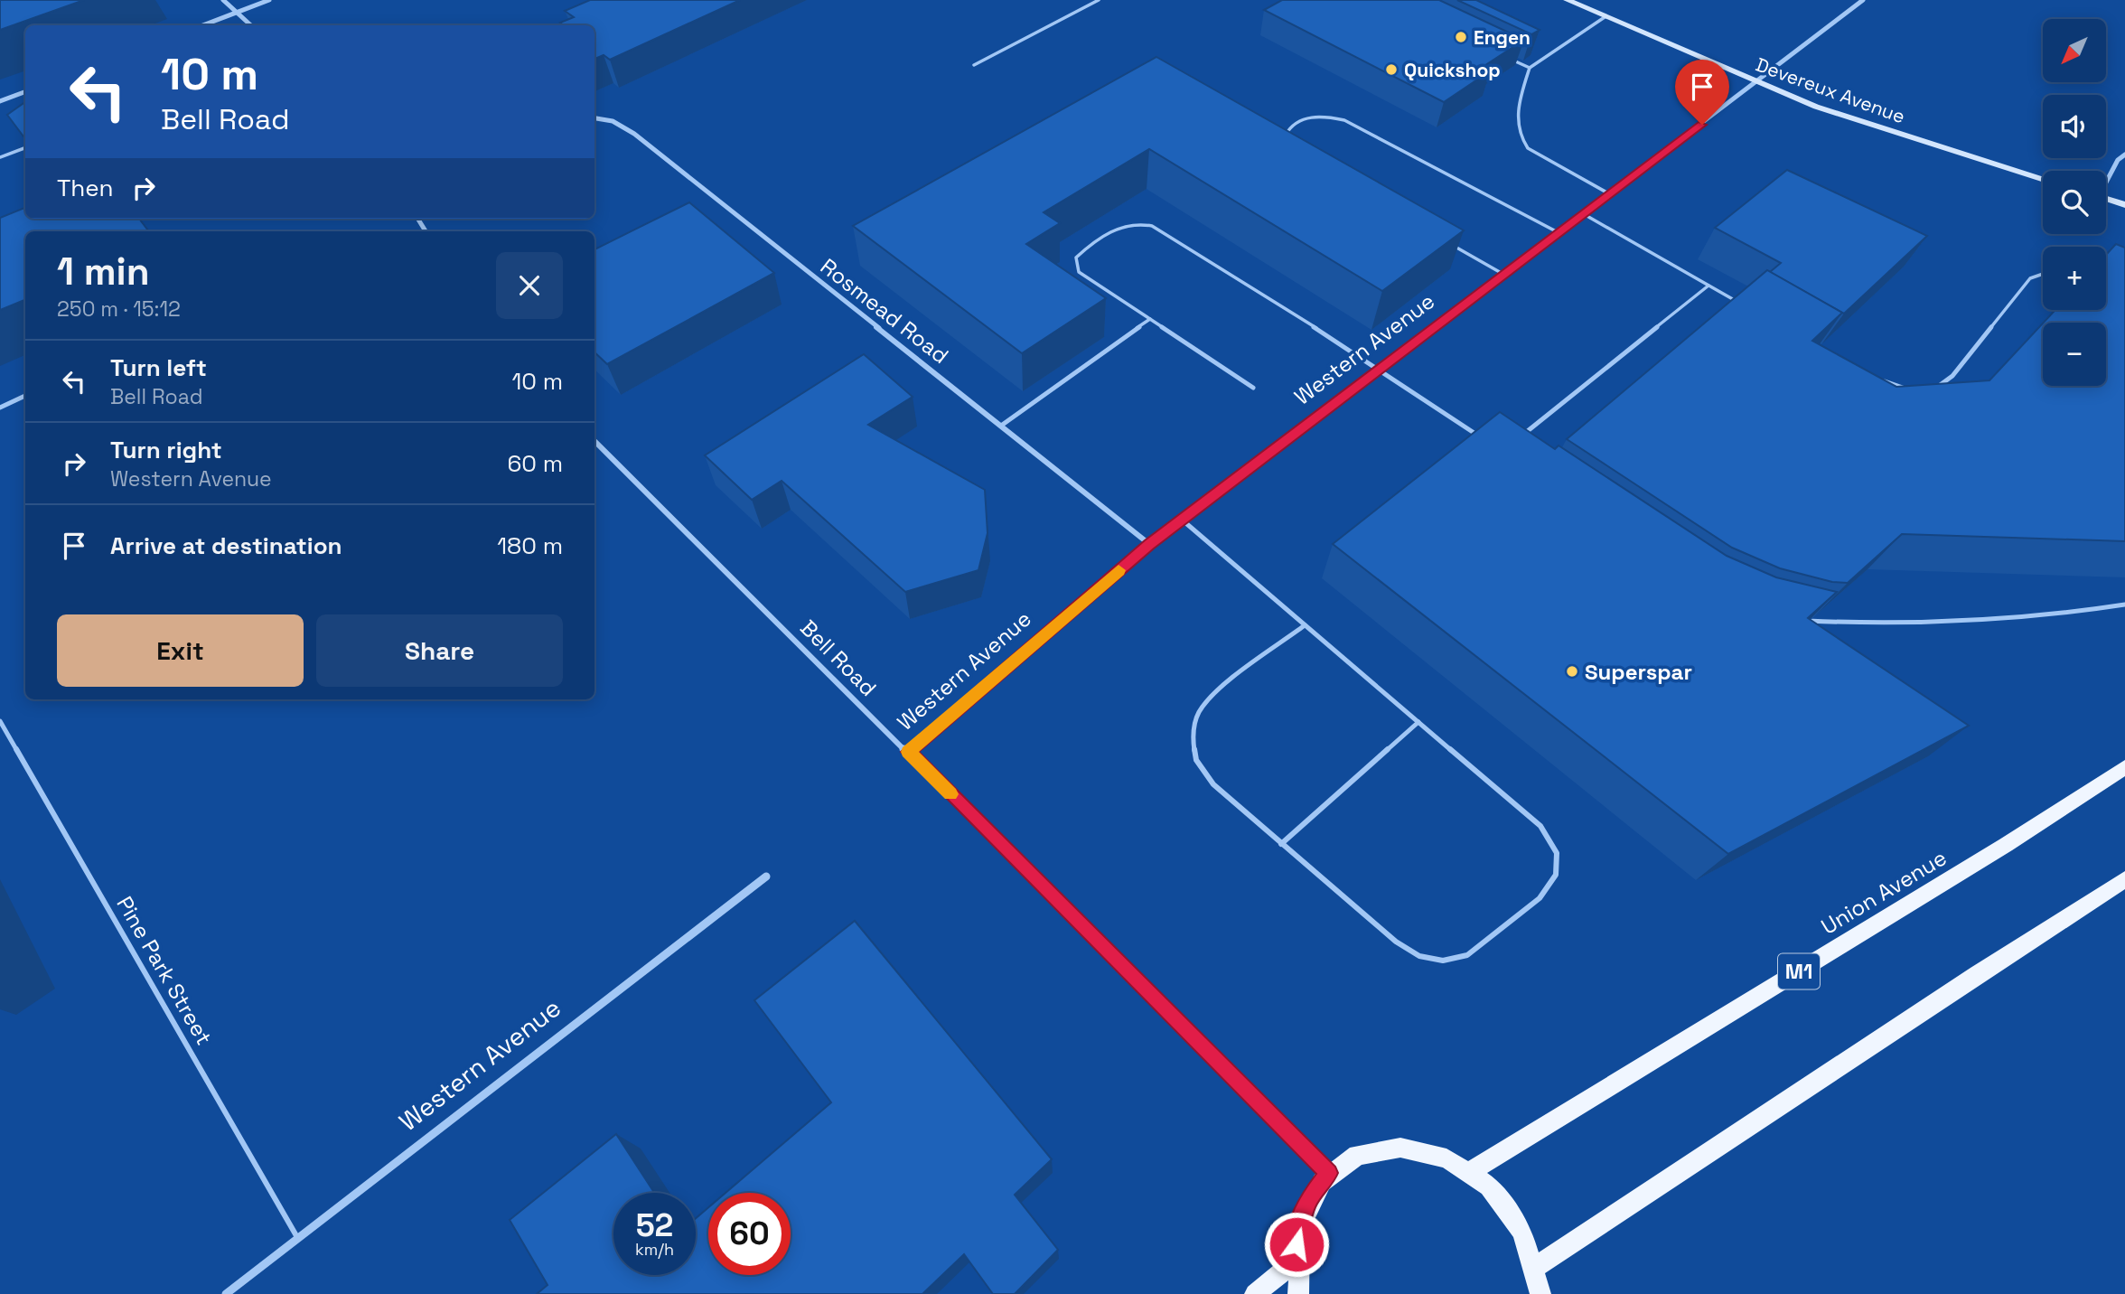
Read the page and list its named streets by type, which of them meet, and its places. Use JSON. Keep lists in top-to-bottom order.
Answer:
{
  "streets": {
    "main road": ["Devereux Avenue", "Union Avenue", "M1"],
    "street": ["Rosmead Road", "Western Avenue", "Bell Road"],
    "lane": ["Pine Park Street"]
  },
  "crossings": [
    ["Devereux Avenue", "Western Avenue"],
    ["Rosmead Road", "Western Avenue"],
    ["Western Avenue", "Bell Road"],
    ["Western Avenue", "Pine Park Street"]
  ],
  "places": ["Engen", "Quickshop", "Superspar"],
  "north": "bottom left",
  "page": {
    "map_buttons": ["+", "−"],
    "turn": ["10 m", "Bell Road"],
    "then": "Then",
    "heading": ["1 min", "250 m · 15:12"],
    "list": [
      {
        "name": "Turn left",
        "note": "Bell Road",
        "value": "10 m"
      },
      {
        "name": "Turn right",
        "note": "Western Avenue",
        "value": "60 m"
      },
      {
        "name": "Arrive at destination",
        "value": "180 m"
      }
    ],
    "buttons": ["Exit", "Share"],
    "speed": "52 km/h",
    "limit": "60"
  }
}
